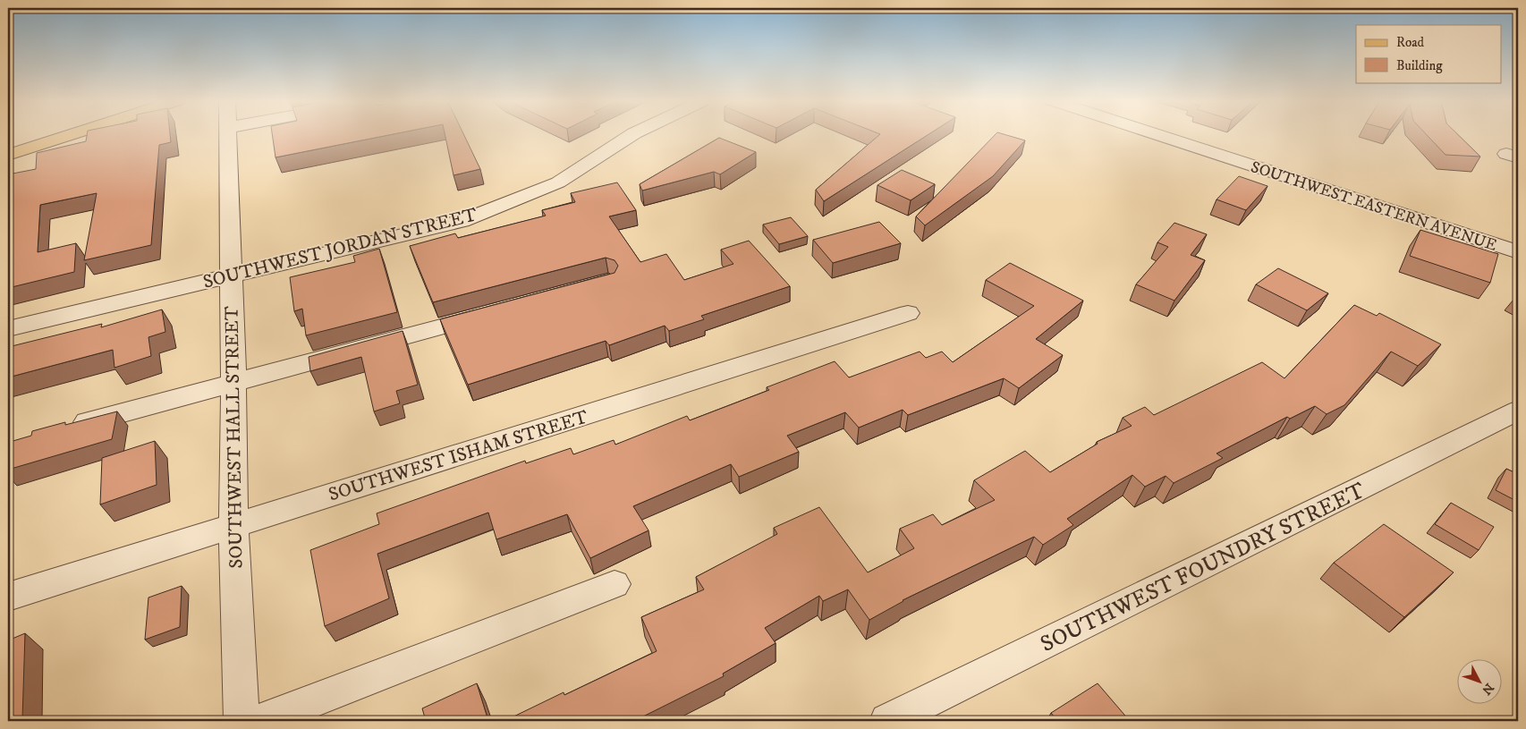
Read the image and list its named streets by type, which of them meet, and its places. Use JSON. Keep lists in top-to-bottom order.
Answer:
{
  "streets": {
    "street": [
      "SOUTHWEST EASTERN AVENUE",
      "SOUTHWEST JORDAN STREET",
      "SOUTHWEST HALL STREET",
      "SOUTHWEST ISHAM STREET",
      "SOUTHWEST FOUNDRY STREET"
    ]
  },
  "crossings": [
    ["SOUTHWEST JORDAN STREET", "SOUTHWEST HALL STREET"],
    ["SOUTHWEST HALL STREET", "SOUTHWEST ISHAM STREET"]
  ],
  "legend": ["Road", "Building"],
  "north": "bottom right"
}
